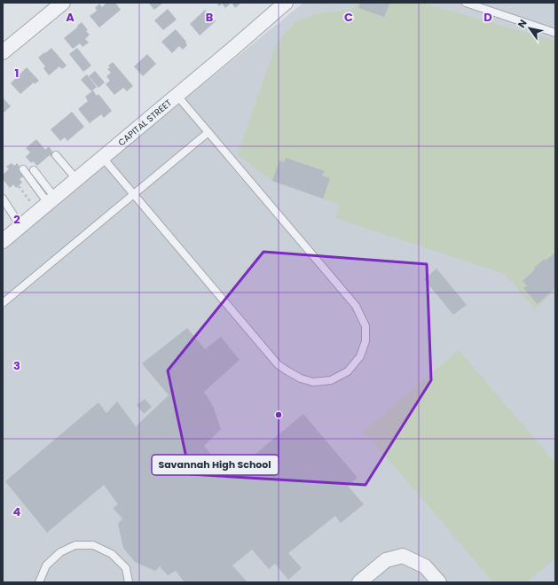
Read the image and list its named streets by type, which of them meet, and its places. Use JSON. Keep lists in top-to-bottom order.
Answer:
{
  "streets": {
    "street": ["CAPITAL STREET"]
  },
  "places": ["Savannah High School"],
  "north": "top left",
  "grid": {
    "columns": [
      "A",
      "B",
      "C",
      "D"
    ],
    "rows": [
      "1",
      "2",
      "3",
      "4"
    ]
  }
}
